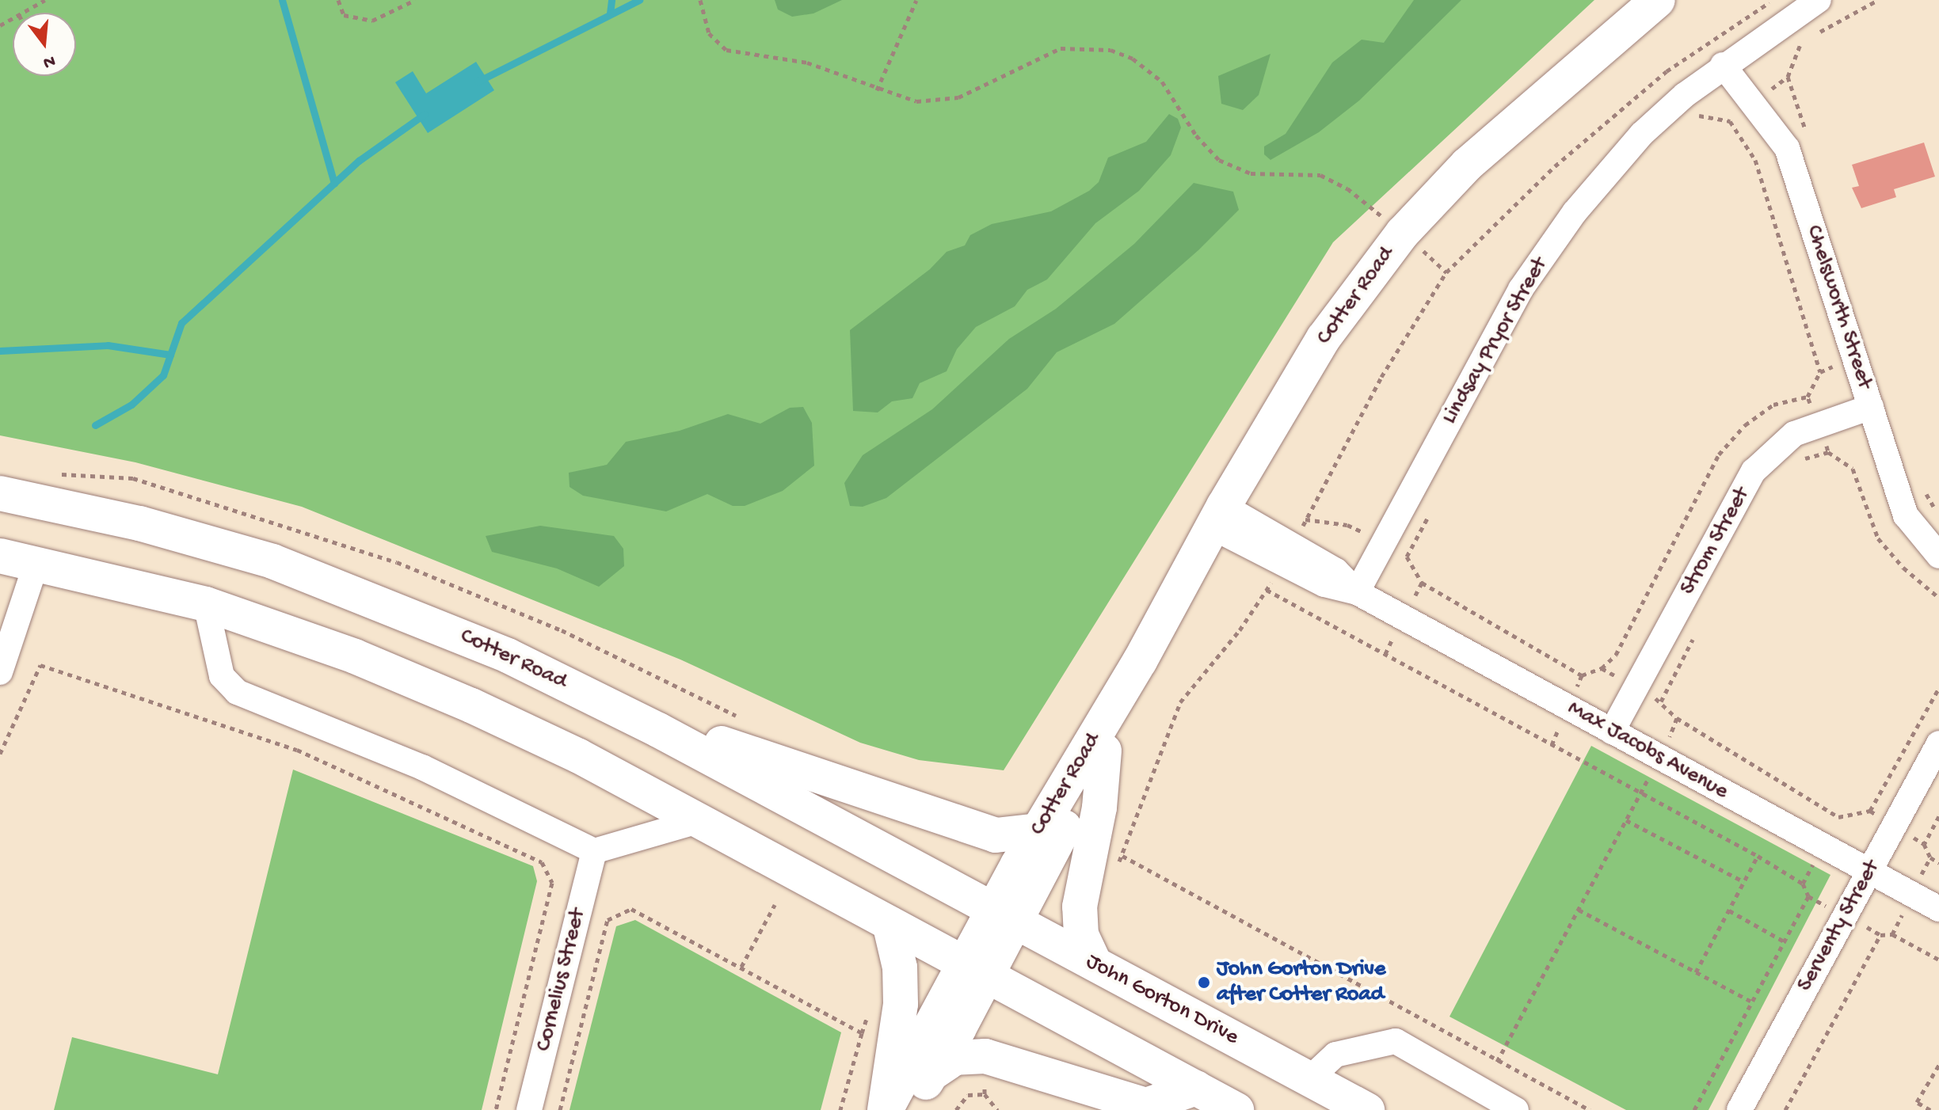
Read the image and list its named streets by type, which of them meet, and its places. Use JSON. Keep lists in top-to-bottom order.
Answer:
{
  "streets": {
    "main road": ["Cotter Road", "John Gorton Drive"],
    "street": [
      "Chelsworth Street",
      "Lindsay Pryor Street",
      "Strom Street",
      "Max Jacobs Avenue",
      "Serventy Street",
      "Cornelius Street"
    ]
  },
  "crossings": [
    ["Cotter Road", "Max Jacobs Avenue"],
    ["Cotter Road", "John Gorton Drive"],
    ["Chelsworth Street", "Lindsay Pryor Street"],
    ["Chelsworth Street", "Strom Street"],
    ["Lindsay Pryor Street", "Max Jacobs Avenue"],
    ["Strom Street", "Max Jacobs Avenue"],
    ["Max Jacobs Avenue", "Serventy Street"]
  ],
  "places": ["John Gorton Drive after Cotter Road"],
  "north": "bottom"
}
